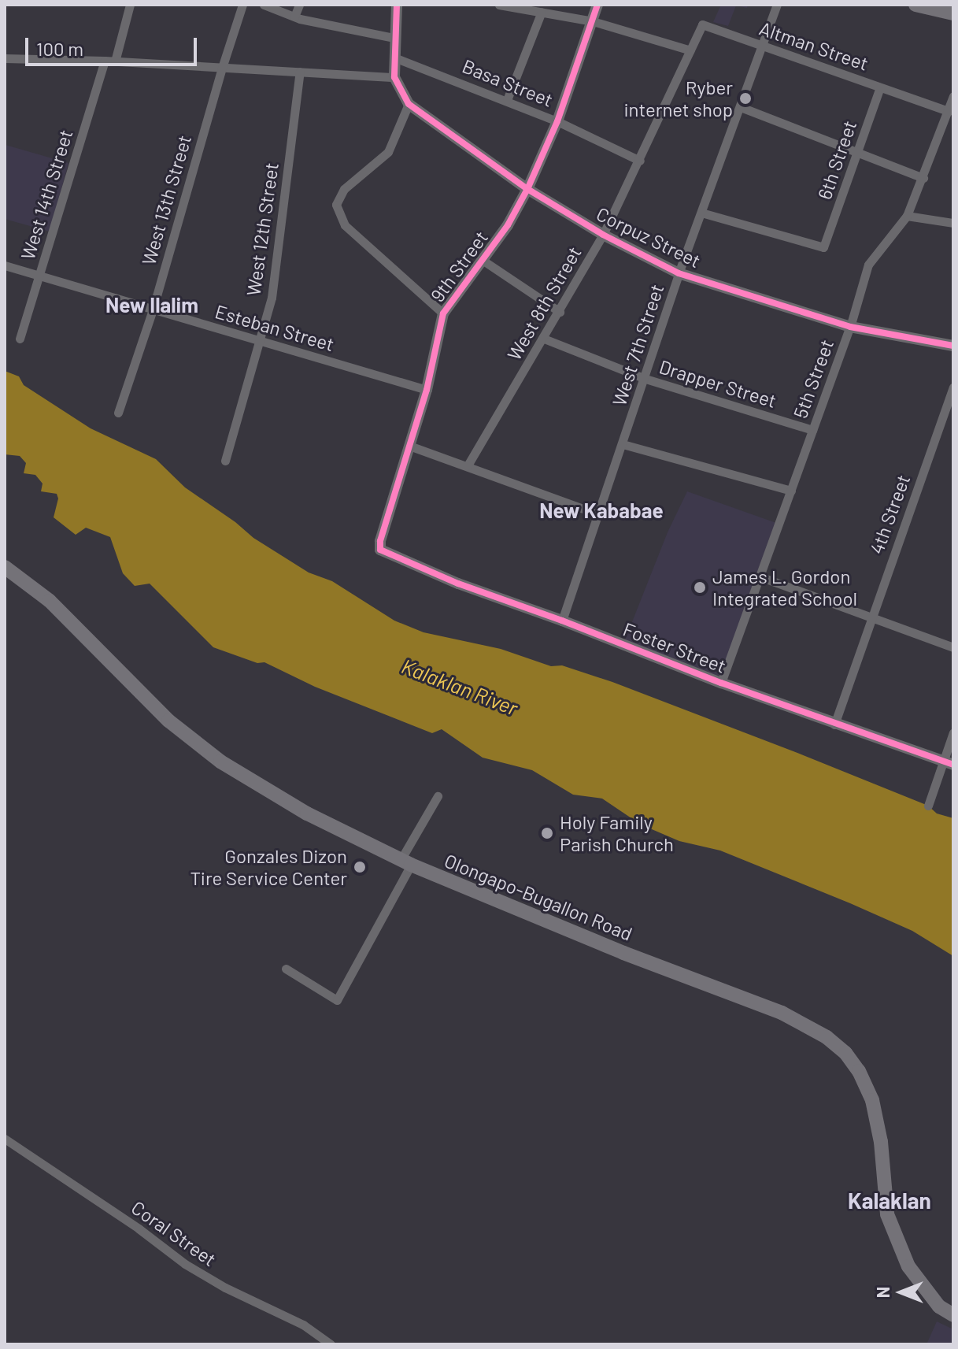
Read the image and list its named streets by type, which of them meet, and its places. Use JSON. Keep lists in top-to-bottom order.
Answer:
{
  "streets": {
    "main road": ["Olongapo-Bugallon Road"],
    "street": [
      "Altman Street",
      "Basa Street",
      "6th Street",
      "West 14th Street",
      "West 13th Street",
      "West 12th Street",
      "Corpuz Street",
      "9th Street",
      "West 8th Street",
      "Esteban Street",
      "West 7th Street",
      "5th Street",
      "Drapper Street",
      "4th Street",
      "Foster Street",
      "Coral Street"
    ]
  },
  "crossings": [
    ["Altman Street", "6th Street"],
    ["Altman Street", "West 8th Street"],
    ["Altman Street", "West 7th Street"],
    ["Altman Street", "5th Street"],
    ["Basa Street", "Corpuz Street"],
    ["Basa Street", "9th Street"],
    ["Basa Street", "West 8th Street"],
    ["6th Street", "West 7th Street"],
    ["West 14th Street", "Esteban Street"],
    ["West 13th Street", "Esteban Street"],
    ["West 12th Street", "Esteban Street"],
    ["Corpuz Street", "9th Street"],
    ["Corpuz Street", "West 8th Street"],
    ["Corpuz Street", "West 7th Street"],
    ["Corpuz Street", "5th Street"],
    ["9th Street", "Esteban Street"],
    ["9th Street", "Foster Street"],
    ["West 8th Street", "Drapper Street"],
    ["West 7th Street", "Drapper Street"],
    ["West 7th Street", "Foster Street"],
    ["5th Street", "Drapper Street"],
    ["5th Street", "Foster Street"],
    ["4th Street", "Foster Street"]
  ],
  "districts": ["New Ilalim", "New Kababae", "Kalaklan"],
  "water": ["Kalaklan River"],
  "places": [
    "Ryber internet shop",
    "James L. Gordon Integrated School",
    "Holy Family Parish Church",
    "Gonzales Dizon Tire Service Center"
  ],
  "scale_bar": "100 m",
  "north": "left"
}
